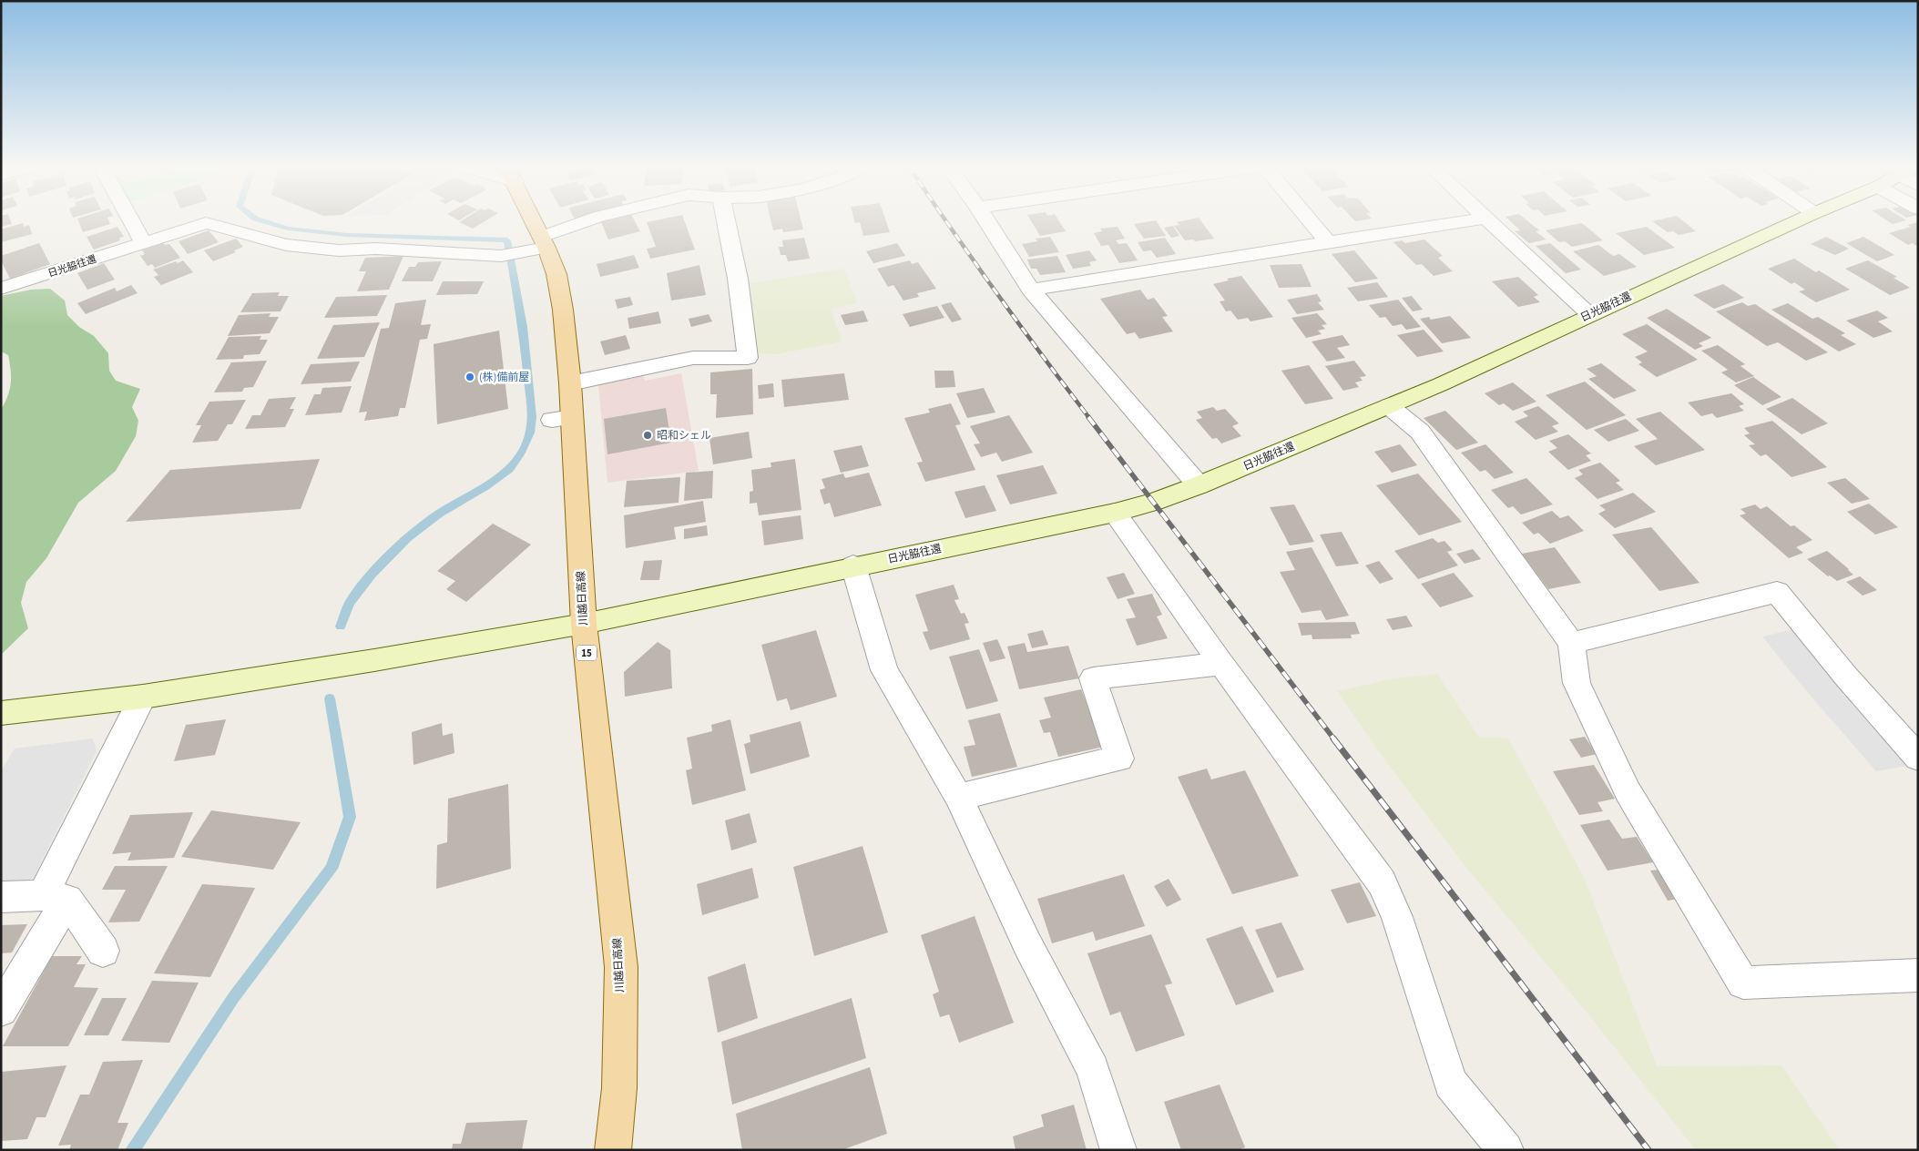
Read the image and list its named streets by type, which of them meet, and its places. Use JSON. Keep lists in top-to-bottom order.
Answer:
{
  "streets": {
    "main road": ["川越日高線", "15"],
    "street": ["日光脇往還"]
  },
  "crossings": [
    ["日光脇往還", "川越日高線"]
  ],
  "places": ["(株)備前屋", "昭和シェル"]
}
